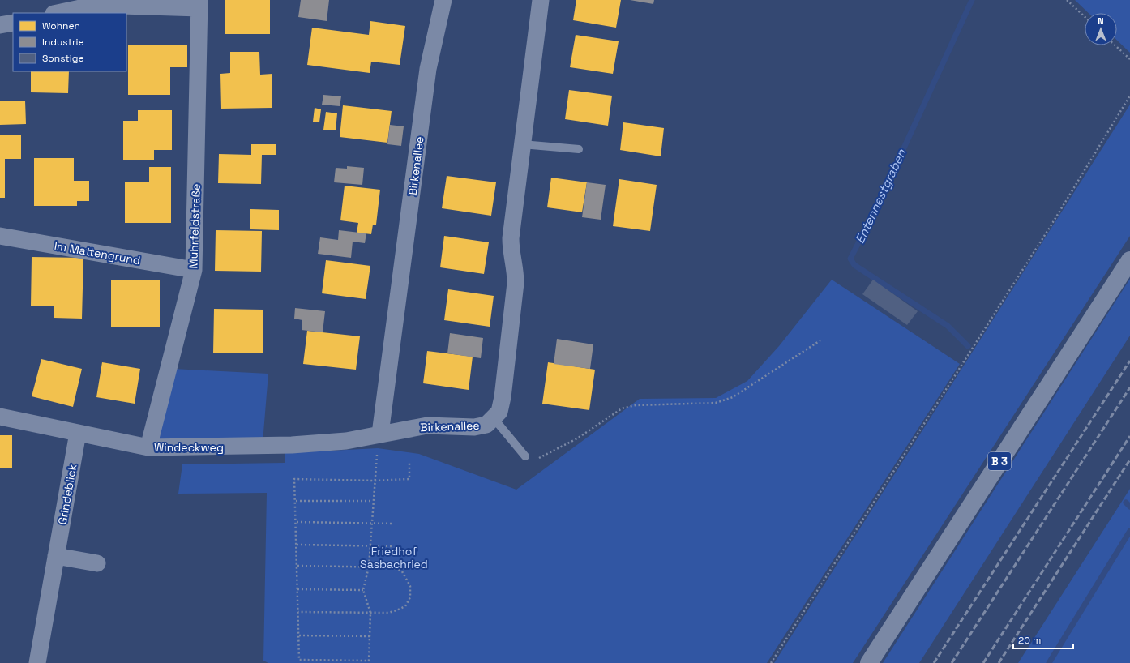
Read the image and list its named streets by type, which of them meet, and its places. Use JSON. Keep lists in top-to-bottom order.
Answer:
{
  "streets": {
    "main road": ["B 3"],
    "street": [
      "Birkenallee",
      "Muhrfeldstraße",
      "Im Mattengrund",
      "Windeckweg",
      "Grindeblick"
    ]
  },
  "crossings": [
    ["Birkenallee", "Windeckweg"],
    ["Muhrfeldstraße", "Im Mattengrund"],
    ["Muhrfeldstraße", "Windeckweg"],
    ["Windeckweg", "Grindeblick"]
  ],
  "water": ["Entennestgraben"],
  "parks": ["Friedhof Sasbachried"],
  "legend": ["Wohnen", "Industrie", "Sonstige"],
  "scale_bar": "20 m",
  "north": "top"
}
